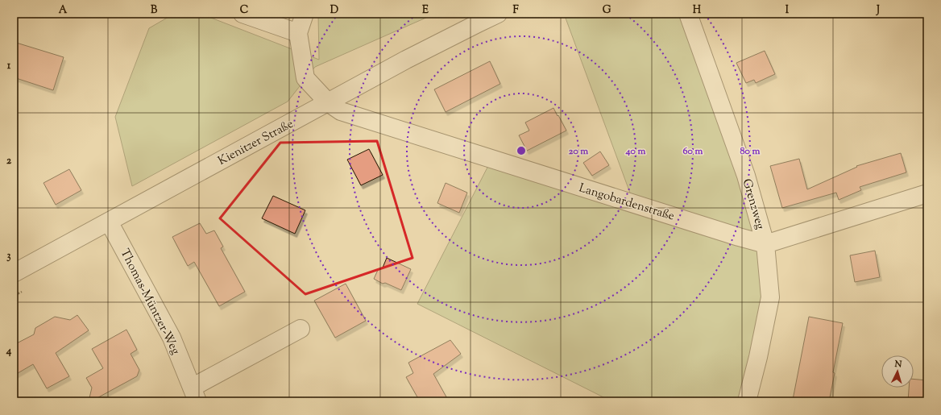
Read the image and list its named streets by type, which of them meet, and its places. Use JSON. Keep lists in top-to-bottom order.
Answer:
{
  "streets": {
    "street": [
      "Kienitzer Straße",
      "Langobardenstraße",
      "Grenzweg",
      "Thomas-Müntzer-Weg"
    ]
  },
  "crossings": [
    ["Kienitzer Straße", "Langobardenstraße"],
    ["Kienitzer Straße", "Thomas-Müntzer-Weg"],
    ["Langobardenstraße", "Grenzweg"]
  ],
  "north": "top",
  "grid": {
    "columns": [
      "A",
      "B",
      "C",
      "D",
      "E",
      "F",
      "G",
      "H",
      "I",
      "J"
    ],
    "rows": [
      "1",
      "2",
      "3",
      "4"
    ]
  },
  "rings": [
    "20 m",
    "40 m",
    "60 m",
    "80 m"
  ]
}
